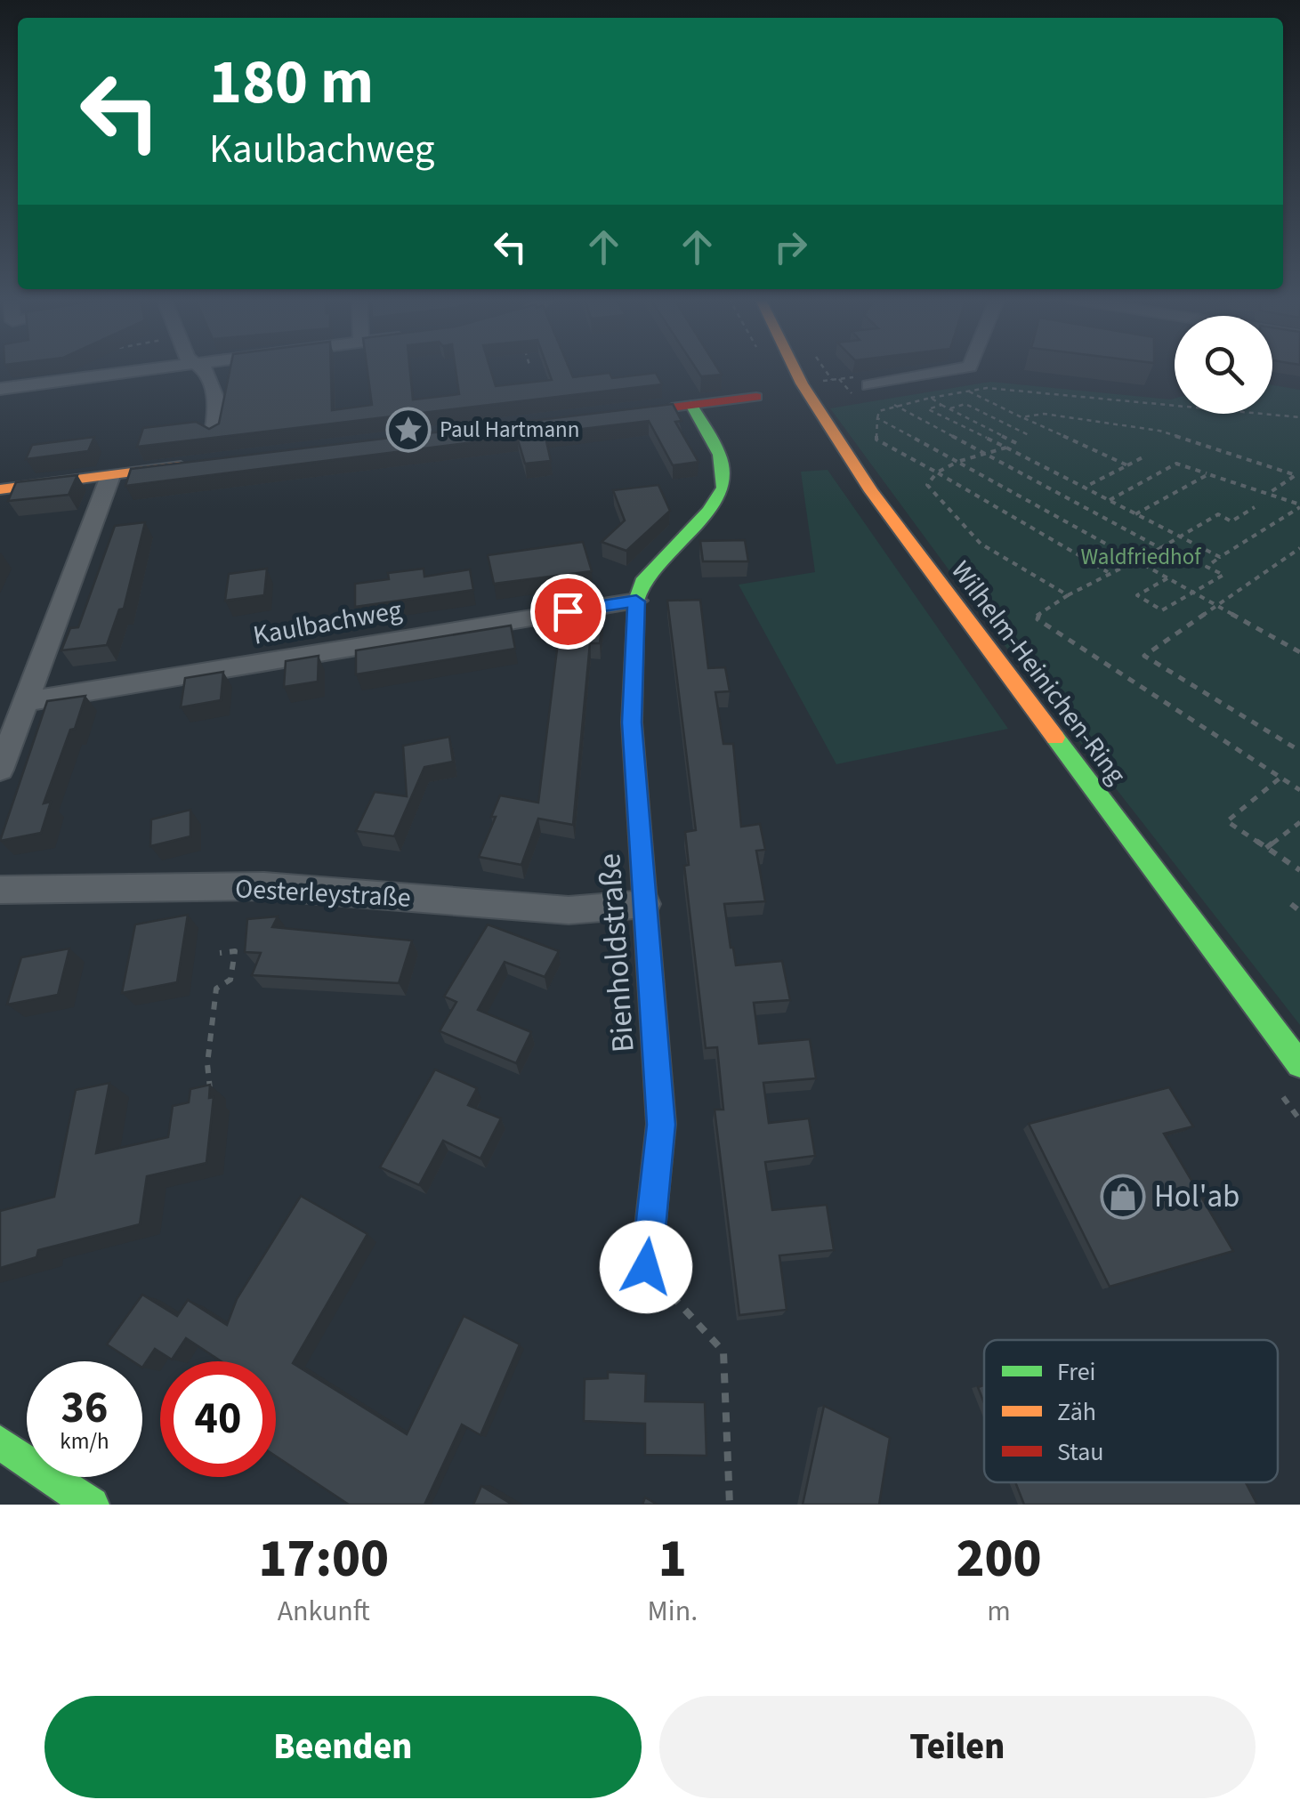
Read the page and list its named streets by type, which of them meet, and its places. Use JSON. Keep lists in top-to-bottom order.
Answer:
{
  "streets": {
    "street": [
      "Kaulbachweg",
      "Wilhelm-Heinichen-Ring",
      "Oesterleystraße",
      "Bienholdstraße"
    ]
  },
  "crossings": [
    ["Kaulbachweg", "Bienholdstraße"],
    ["Oesterleystraße", "Bienholdstraße"]
  ],
  "parks": ["Waldfriedhof"],
  "places": {
    "place": ["Paul Hartmann"],
    "shop": ["Hol'ab"]
  },
  "legend": ["Frei", "Zäh", "Stau"],
  "page": {
    "turn": ["180 m", "Kaulbachweg"],
    "speed": "36 km/h",
    "limit": "40",
    "eta": [
      "17:00",
      "Ankunft",
      "1",
      "Min.",
      "200",
      "m"
    ],
    "buttons": ["Beenden", "Teilen"]
  }
}
